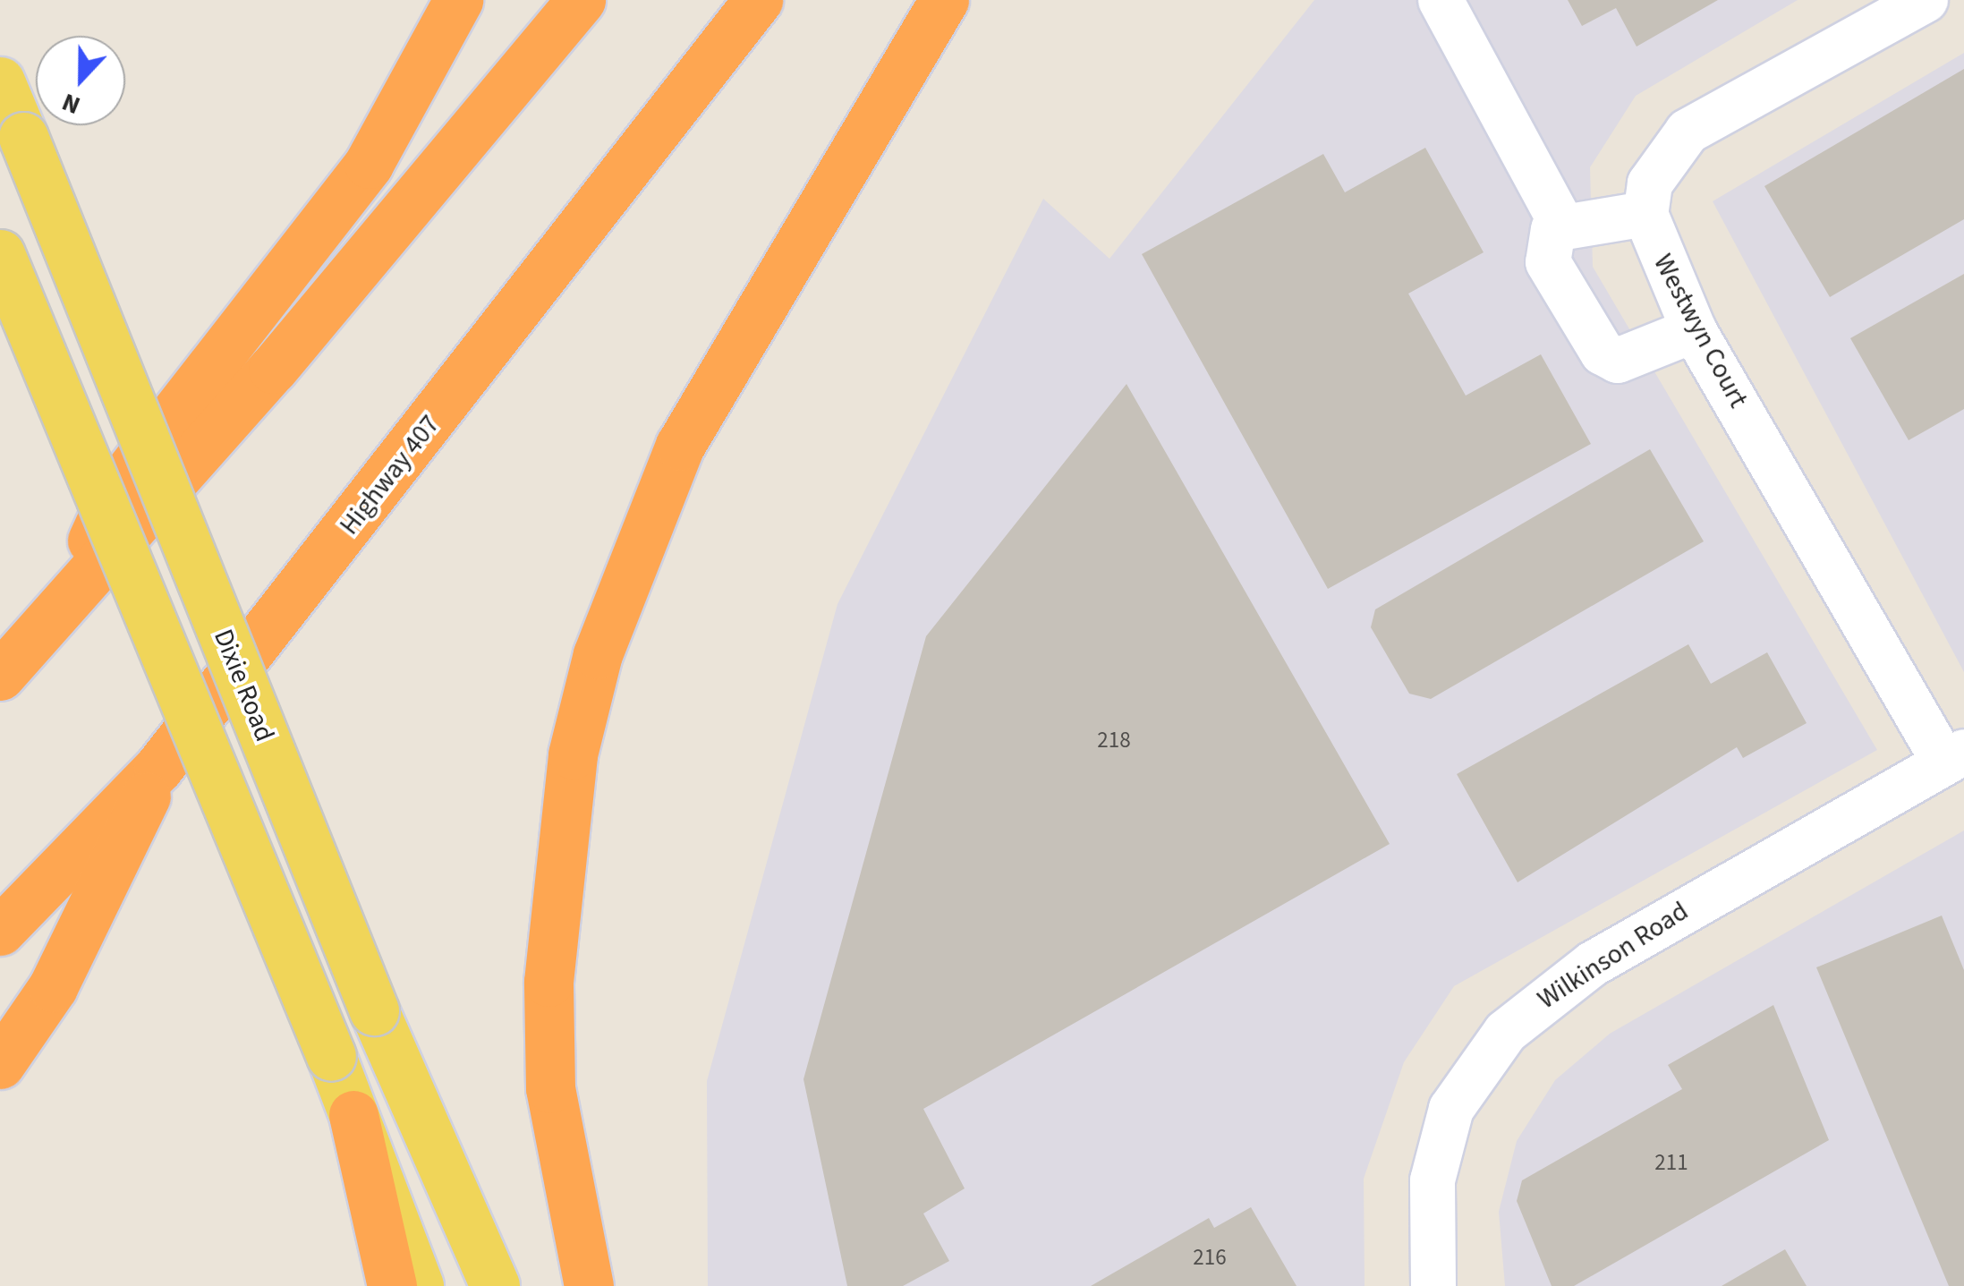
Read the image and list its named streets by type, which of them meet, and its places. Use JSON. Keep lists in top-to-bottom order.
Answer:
{
  "streets": {
    "highway": ["Highway 407"],
    "main road": ["Dixie Road"],
    "street": ["Westwyn Court", "Wilkinson Road"]
  },
  "crossings": [
    ["Westwyn Court", "Wilkinson Road"]
  ],
  "house_numbers": ["218", "211", "216"],
  "north": "bottom"
}
